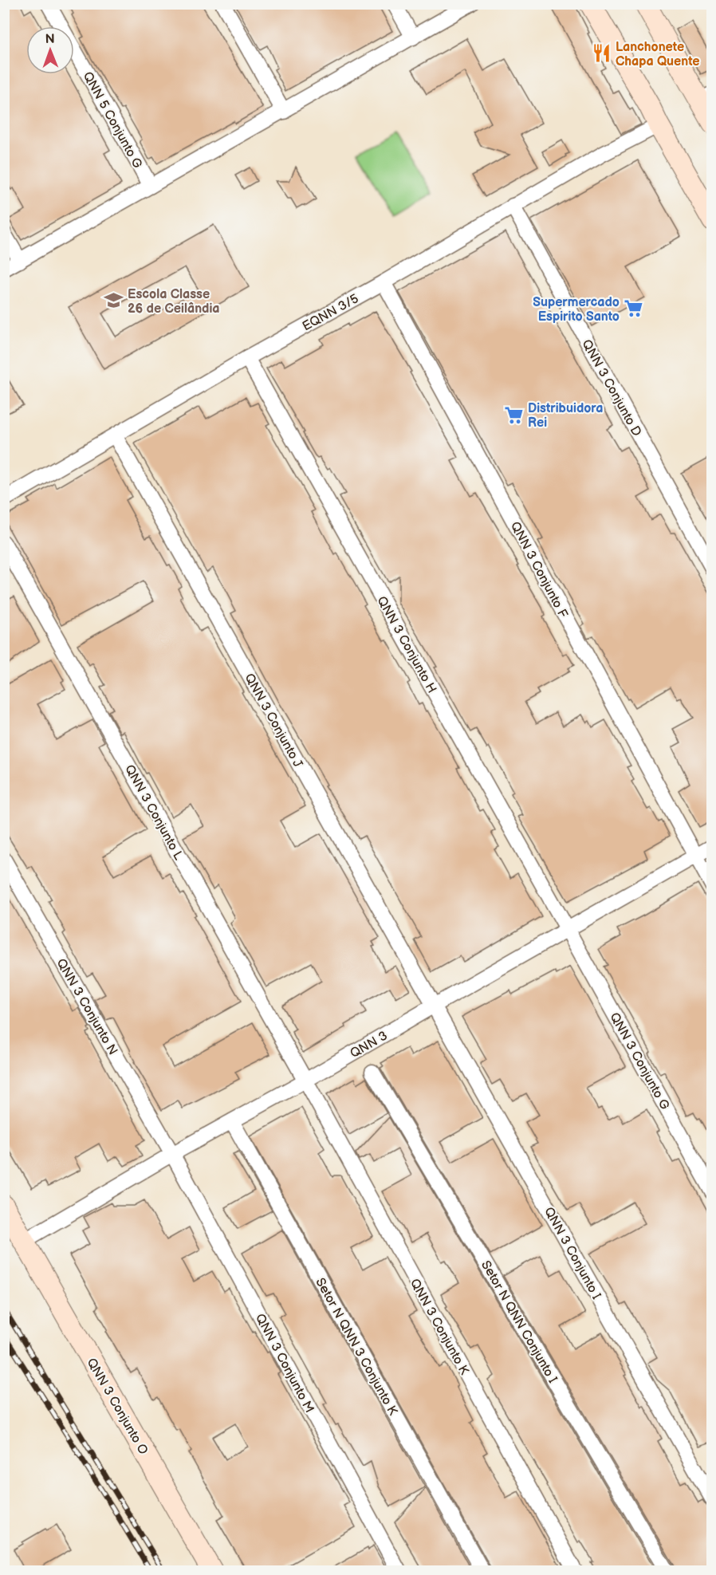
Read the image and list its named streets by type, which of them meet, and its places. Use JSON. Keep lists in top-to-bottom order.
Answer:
{
  "streets": {
    "street": [
      "QNN 5 Conjunto G",
      "EQNN 3/5",
      "QNN 3 Conjunto D",
      "QNN 3 Conjunto F",
      "QNN 3 Conjunto H",
      "QNN 3 Conjunto J",
      "QNN 3 Conjunto L",
      "QNN 3 Conjunto N",
      "QNN 3",
      "QNN 3 Conjunto G",
      "QNN 3 Conjunto I",
      "Setor N QNN Conjunto I",
      "QNN 3 Conjunto K",
      "Setor N QNN 3 Conjunto K",
      "QNN 3 Conjunto M",
      "QNN 3 Conjunto O"
    ]
  },
  "crossings": [
    ["EQNN 3/5", "QNN 3 Conjunto D"],
    ["EQNN 3/5", "QNN 3 Conjunto F"],
    ["EQNN 3/5", "QNN 3 Conjunto H"],
    ["EQNN 3/5", "QNN 3 Conjunto J"],
    ["QNN 3 Conjunto F", "QNN 3"],
    ["QNN 3 Conjunto H", "QNN 3"],
    ["QNN 3 Conjunto H", "QNN 3 Conjunto G"],
    ["QNN 3 Conjunto J", "QNN 3"],
    ["QNN 3 Conjunto J", "QNN 3 Conjunto I"],
    ["QNN 3 Conjunto L", "QNN 3"],
    ["QNN 3 Conjunto L", "QNN 3 Conjunto K"],
    ["QNN 3 Conjunto N", "QNN 3"],
    ["QNN 3 Conjunto N", "QNN 3 Conjunto M"],
    ["QNN 3", "QNN 3 Conjunto G"],
    ["QNN 3", "QNN 3 Conjunto I"],
    ["QNN 3", "QNN 3 Conjunto K"],
    ["QNN 3", "Setor N QNN 3 Conjunto K"],
    ["QNN 3", "QNN 3 Conjunto M"],
    ["QNN 3", "QNN 3 Conjunto O"]
  ],
  "places": {
    "restaurant": ["Lanchonete Chapa Quente"],
    "school or university": ["Escola Classe 26 de Ceilândia"],
    "supermarket": ["Supermercado Espirito Santo", "Distribuidora Rei"]
  },
  "north": "top"
}
